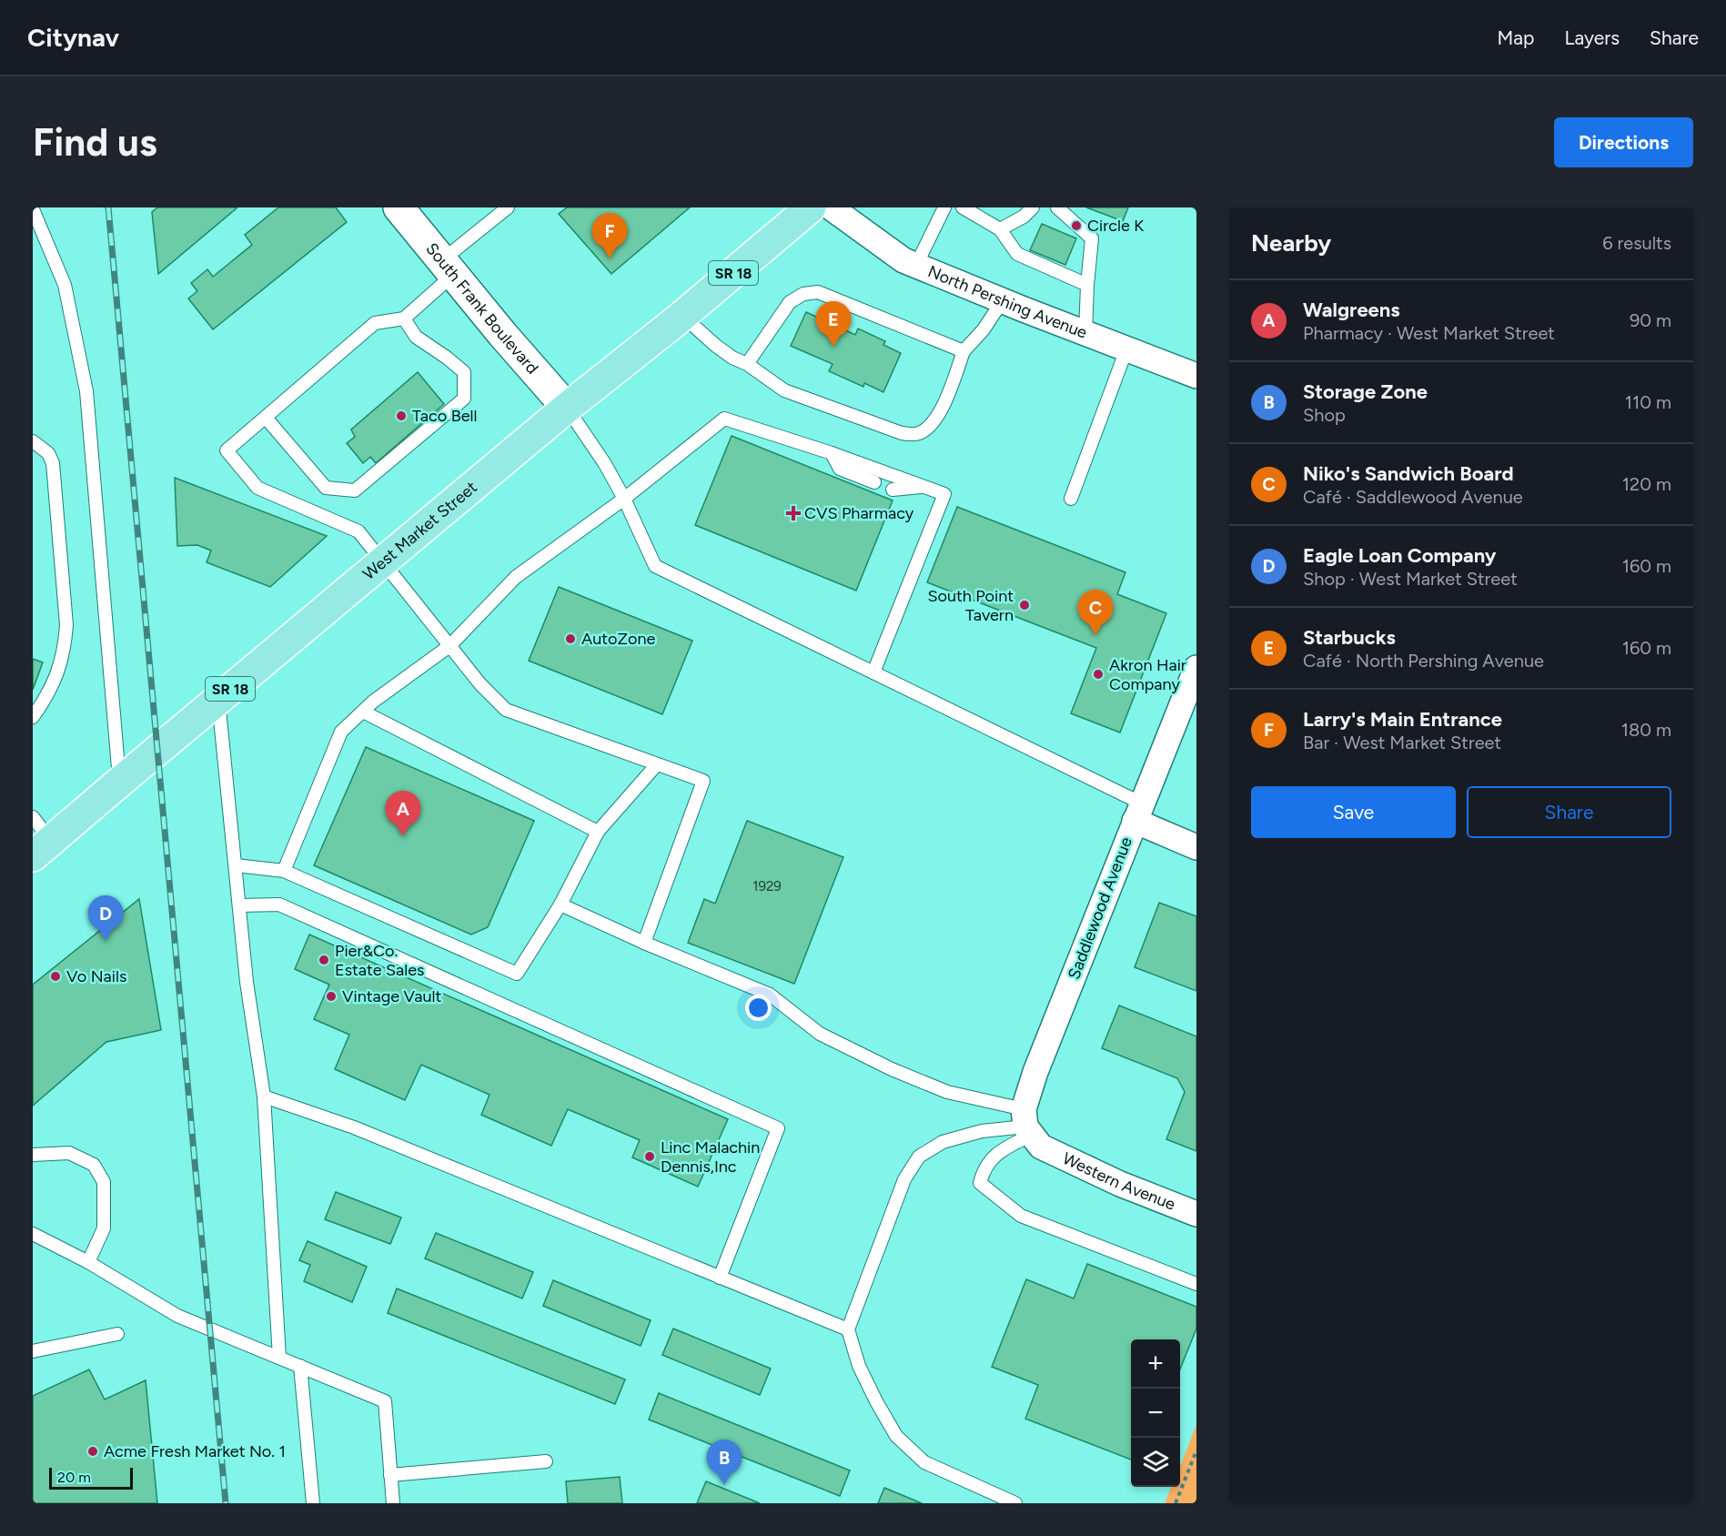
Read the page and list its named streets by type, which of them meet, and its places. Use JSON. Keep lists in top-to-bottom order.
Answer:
{
  "streets": {
    "main road": ["SR 18", "West Market Street"],
    "street": [
      "North Pershing Avenue",
      "South Frank Boulevard",
      "Saddlewood Avenue",
      "Western Avenue"
    ]
  },
  "crossings": [
    ["South Frank Boulevard", "West Market Street"],
    ["Saddlewood Avenue", "Western Avenue"]
  ],
  "places": {
    "other": [
      "Circle K",
      "Taco Bell",
      "South Point Tavern",
      "AutoZone",
      "Akron Hair Company",
      "Pier&Co. Estate Sales",
      "Vo Nails",
      "Vintage Vault",
      "Linc Malachin Dennis,Inc",
      "Acme Fresh Market No. 1"
    ],
    "health": ["CVS Pharmacy"]
  },
  "house_numbers": ["1929"],
  "scale_bar": "20 m",
  "page": {
    "header": "Citynav",
    "nav": ["Map", "Layers", "Share"],
    "buttons": [
      "Directions",
      ["Save", "Share"]
    ],
    "title": "Find us",
    "heading": ["Nearby", "6 results"],
    "pins": [
      "F",
      "E",
      "C",
      "A",
      "D",
      "B"
    ],
    "list": [
      {
        "mark": "A",
        "name": "Walgreens",
        "note": "Pharmacy · West Market Street",
        "value": "90 m"
      },
      {
        "mark": "B",
        "name": "Storage Zone",
        "note": "Shop",
        "value": "110 m"
      },
      {
        "mark": "C",
        "name": "Niko's Sandwich Board",
        "note": "Café · Saddlewood Avenue",
        "value": "120 m"
      },
      {
        "mark": "D",
        "name": "Eagle Loan Company",
        "note": "Shop · West Market Street",
        "value": "160 m"
      },
      {
        "mark": "E",
        "name": "Starbucks",
        "note": "Café · North Pershing Avenue",
        "value": "160 m"
      },
      {
        "mark": "F",
        "name": "Larry's Main Entrance",
        "note": "Bar · West Market Street",
        "value": "180 m"
      }
    ],
    "map_buttons": ["+", "−"],
    "scale": "20 m"
  }
}
